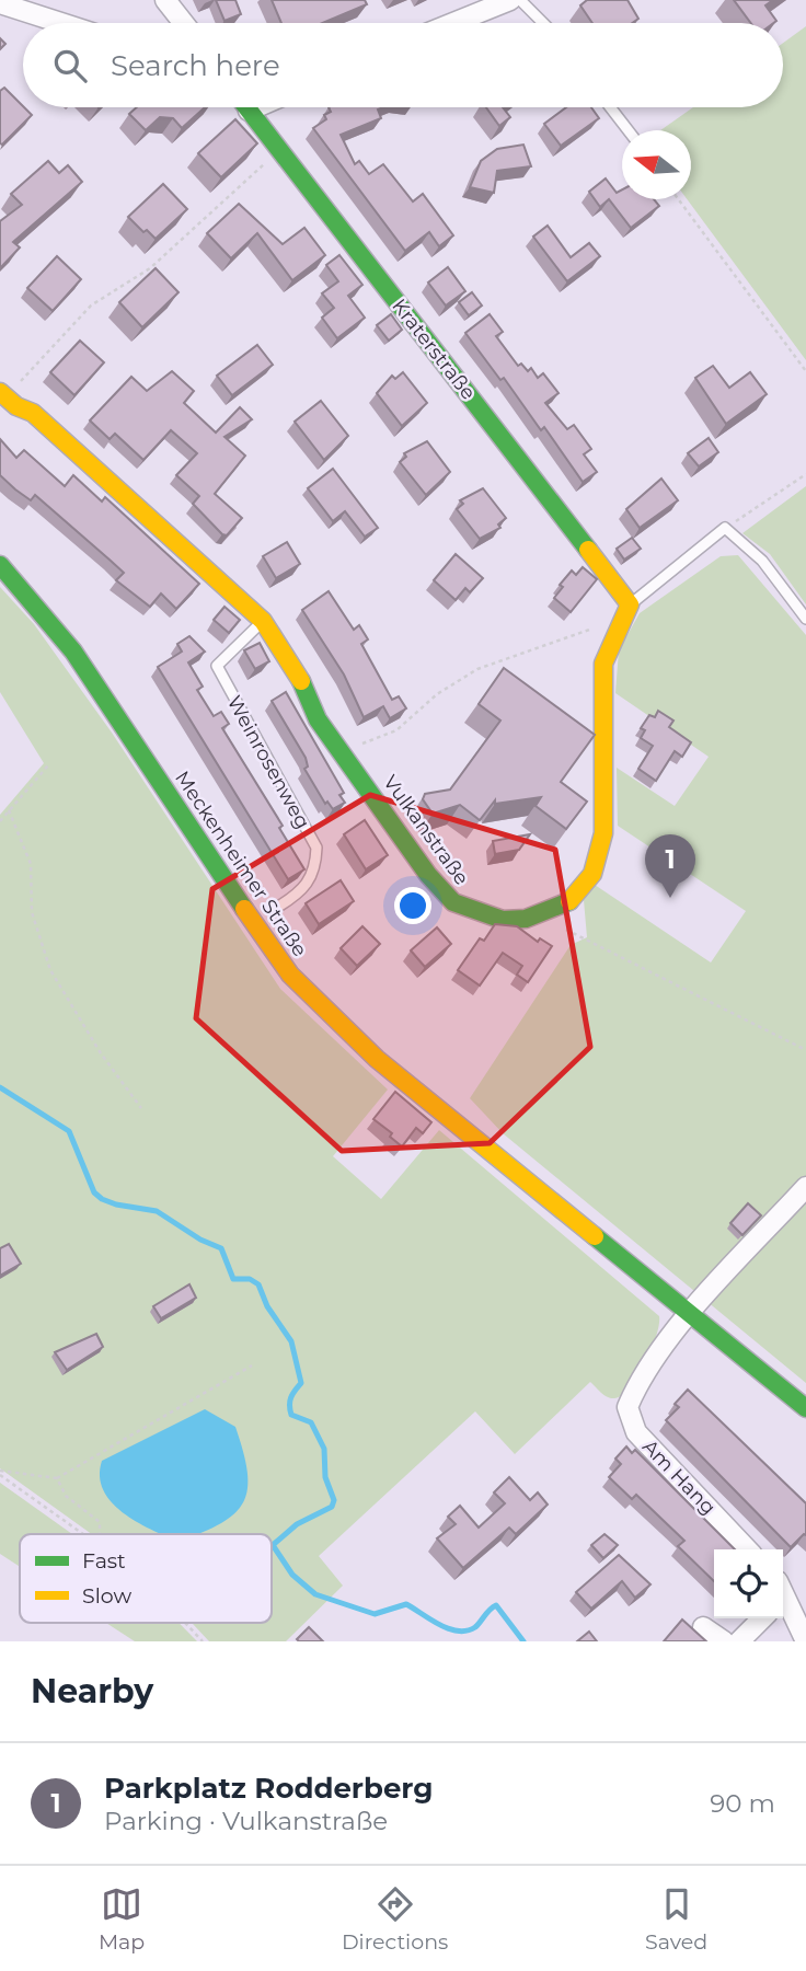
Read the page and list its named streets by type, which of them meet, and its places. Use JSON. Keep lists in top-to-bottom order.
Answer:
{
  "streets": {
    "street": [
      "Kraterstraße",
      "Vulkanstraße",
      "Meckenheimer Straße",
      "Am Hang"
    ],
    "lane": ["Weinrosenweg"]
  },
  "crossings": [
    ["Kraterstraße", "Vulkanstraße"],
    ["Weinrosenweg", "Vulkanstraße"],
    ["Meckenheimer Straße", "Am Hang"]
  ],
  "legend": ["Fast", "Slow"],
  "north": "left",
  "page": {
    "search": "Search here",
    "pins": "1",
    "heading": "Nearby",
    "list": [
      {
        "mark": "1",
        "name": "Parkplatz Rodderberg",
        "note": "Parking · Vulkanstraße",
        "value": "90 m"
      }
    ],
    "nav": ["Map", "Directions", "Saved"]
  }
}
